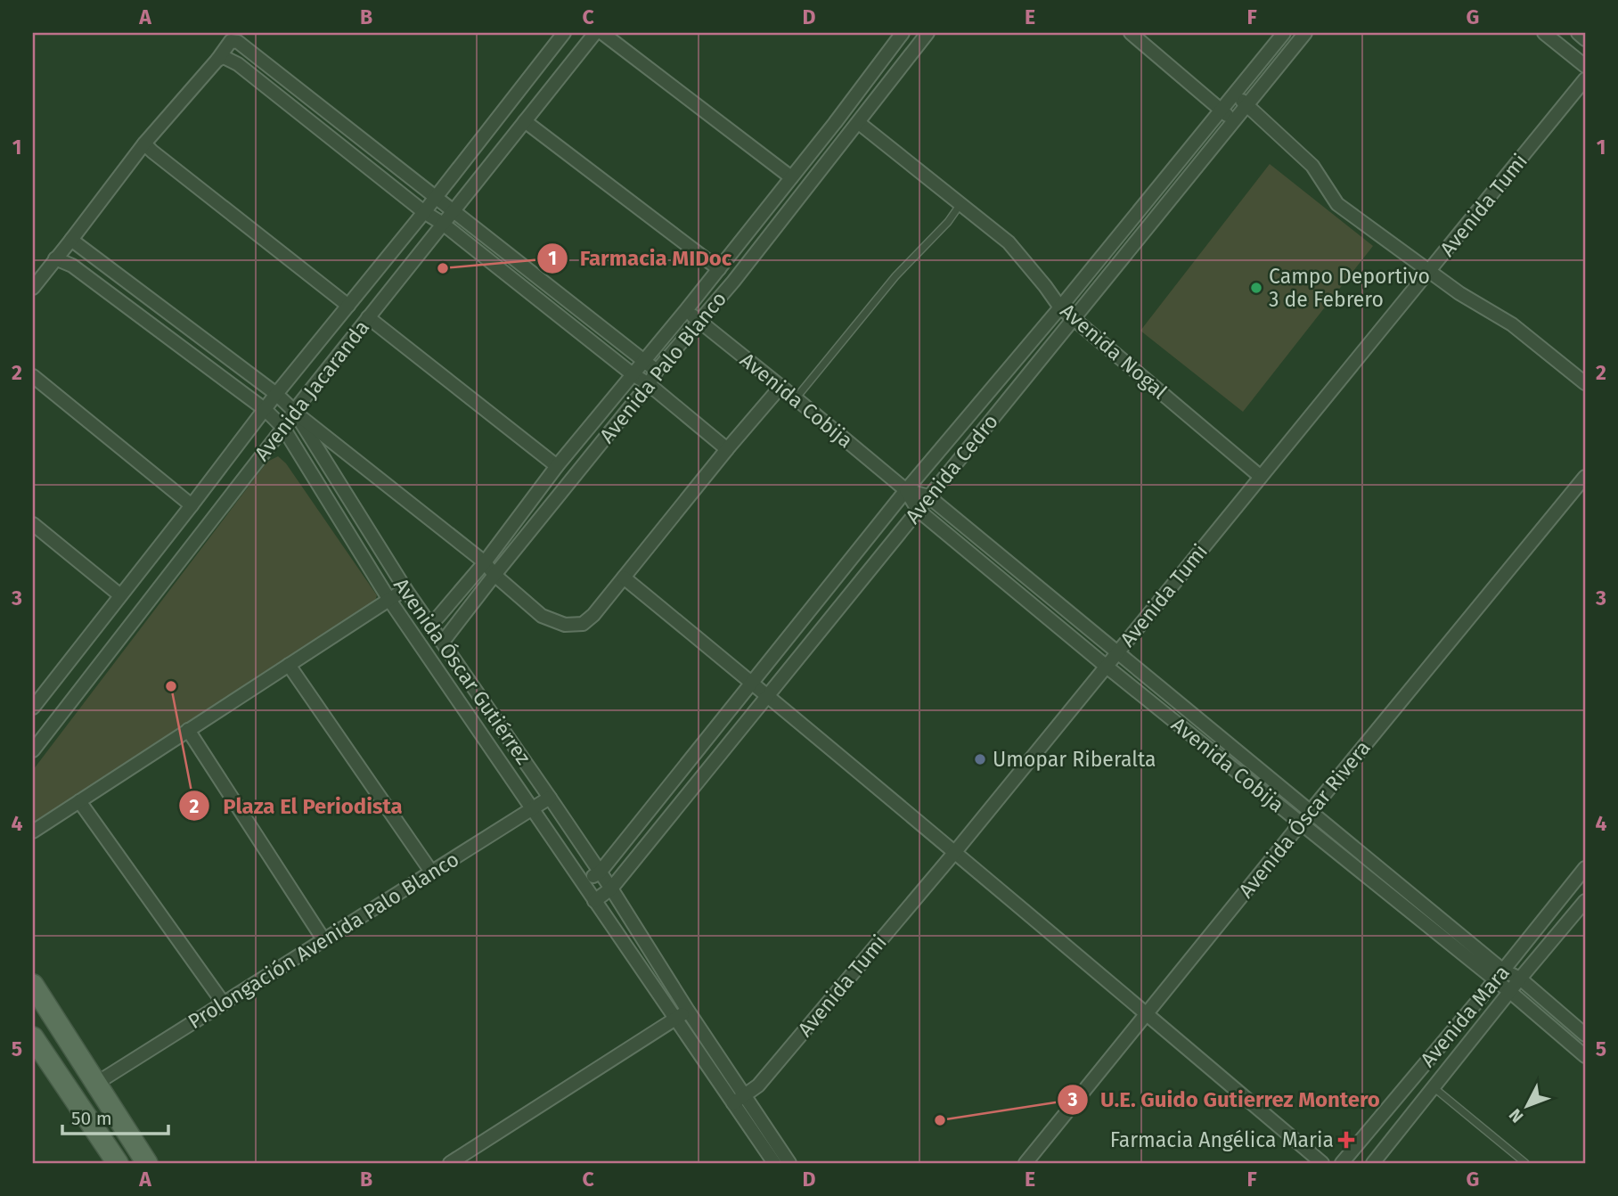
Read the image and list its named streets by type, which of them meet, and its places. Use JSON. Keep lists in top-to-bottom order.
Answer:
{
  "streets": {
    "street": [
      "Avenida Tumi",
      "Avenida Nogal",
      "Avenida Palo Blanco",
      "Avenida Jacaranda",
      "Avenida Cobija",
      "Avenida Cedro",
      "Avenida Óscar Gutiérrez",
      "Avenida Óscar Rivera",
      "Prolongación Avenida Palo Blanco",
      "Avenida Mara"
    ]
  },
  "crossings": [
    ["Avenida Tumi", "Avenida Nogal"],
    ["Avenida Tumi", "Avenida Cobija"],
    ["Avenida Tumi", "Avenida Óscar Gutiérrez"],
    ["Avenida Nogal", "Avenida Palo Blanco"],
    ["Avenida Nogal", "Avenida Cedro"],
    ["Avenida Palo Blanco", "Avenida Cobija"],
    ["Avenida Palo Blanco", "Avenida Óscar Gutiérrez"],
    ["Avenida Jacaranda", "Avenida Óscar Gutiérrez"],
    ["Avenida Cobija", "Avenida Cedro"],
    ["Avenida Cobija", "Avenida Óscar Rivera"],
    ["Avenida Cobija", "Avenida Mara"],
    ["Avenida Cedro", "Avenida Óscar Gutiérrez"],
    ["Avenida Óscar Gutiérrez", "Prolongación Avenida Palo Blanco"]
  ],
  "places": {
    "other": [
      "Farmacia MIDoc",
      "Campo Deportivo 3 de Febrero",
      "Plaza El Periodista",
      "Umopar Riberalta",
      "U.E. Guido Gutierrez Montero"
    ],
    "health": ["Farmacia Angélica Maria"]
  },
  "scale_bar": "50 m",
  "north": "bottom left",
  "grid": {
    "columns": [
      "A",
      "B",
      "C",
      "D",
      "E",
      "F",
      "G"
    ],
    "rows": [
      "1",
      "2",
      "3",
      "4",
      "5"
    ]
  }
}
